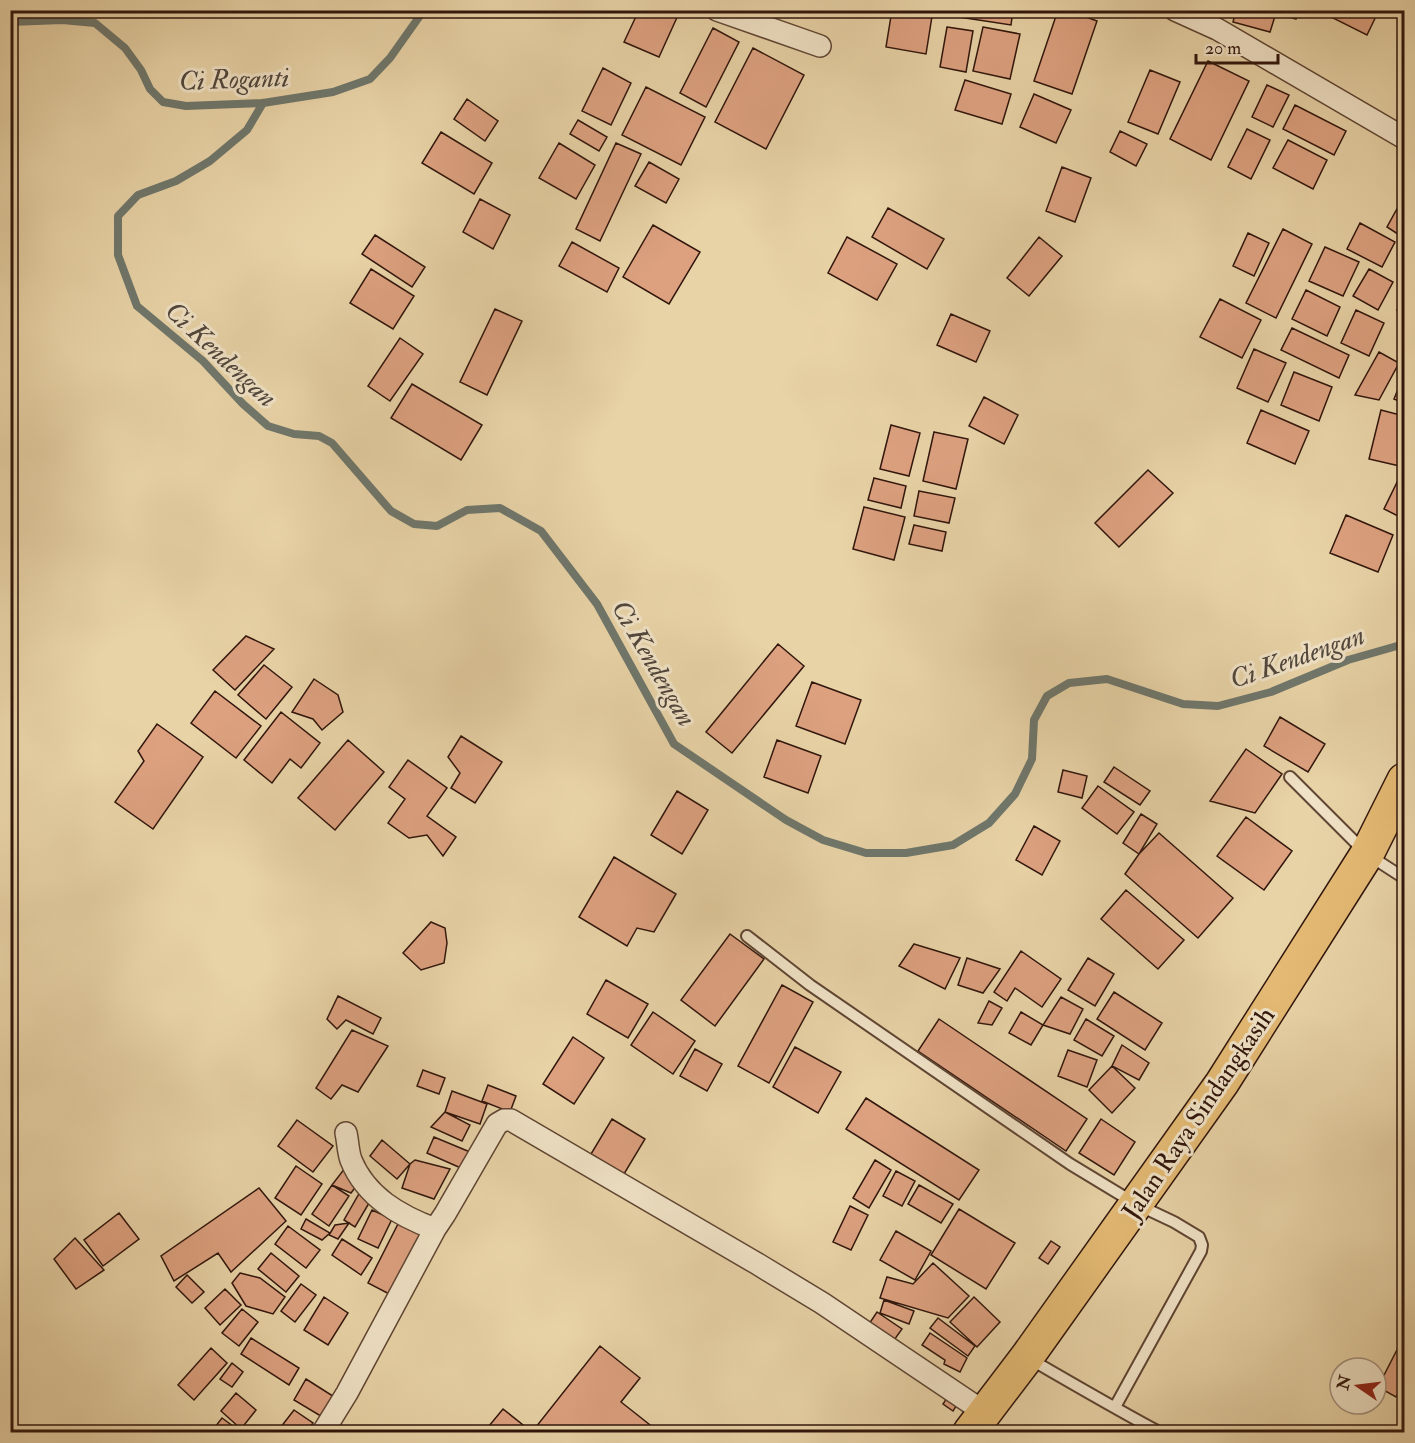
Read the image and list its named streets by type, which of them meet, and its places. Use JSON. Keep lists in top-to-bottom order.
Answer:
{
  "streets": {
    "highway": ["Jalan Raya Sindangkasih"]
  },
  "water": ["Ci Roganti", "Ci Kendengan"],
  "scale_bar": "20 m",
  "north": "left"
}
